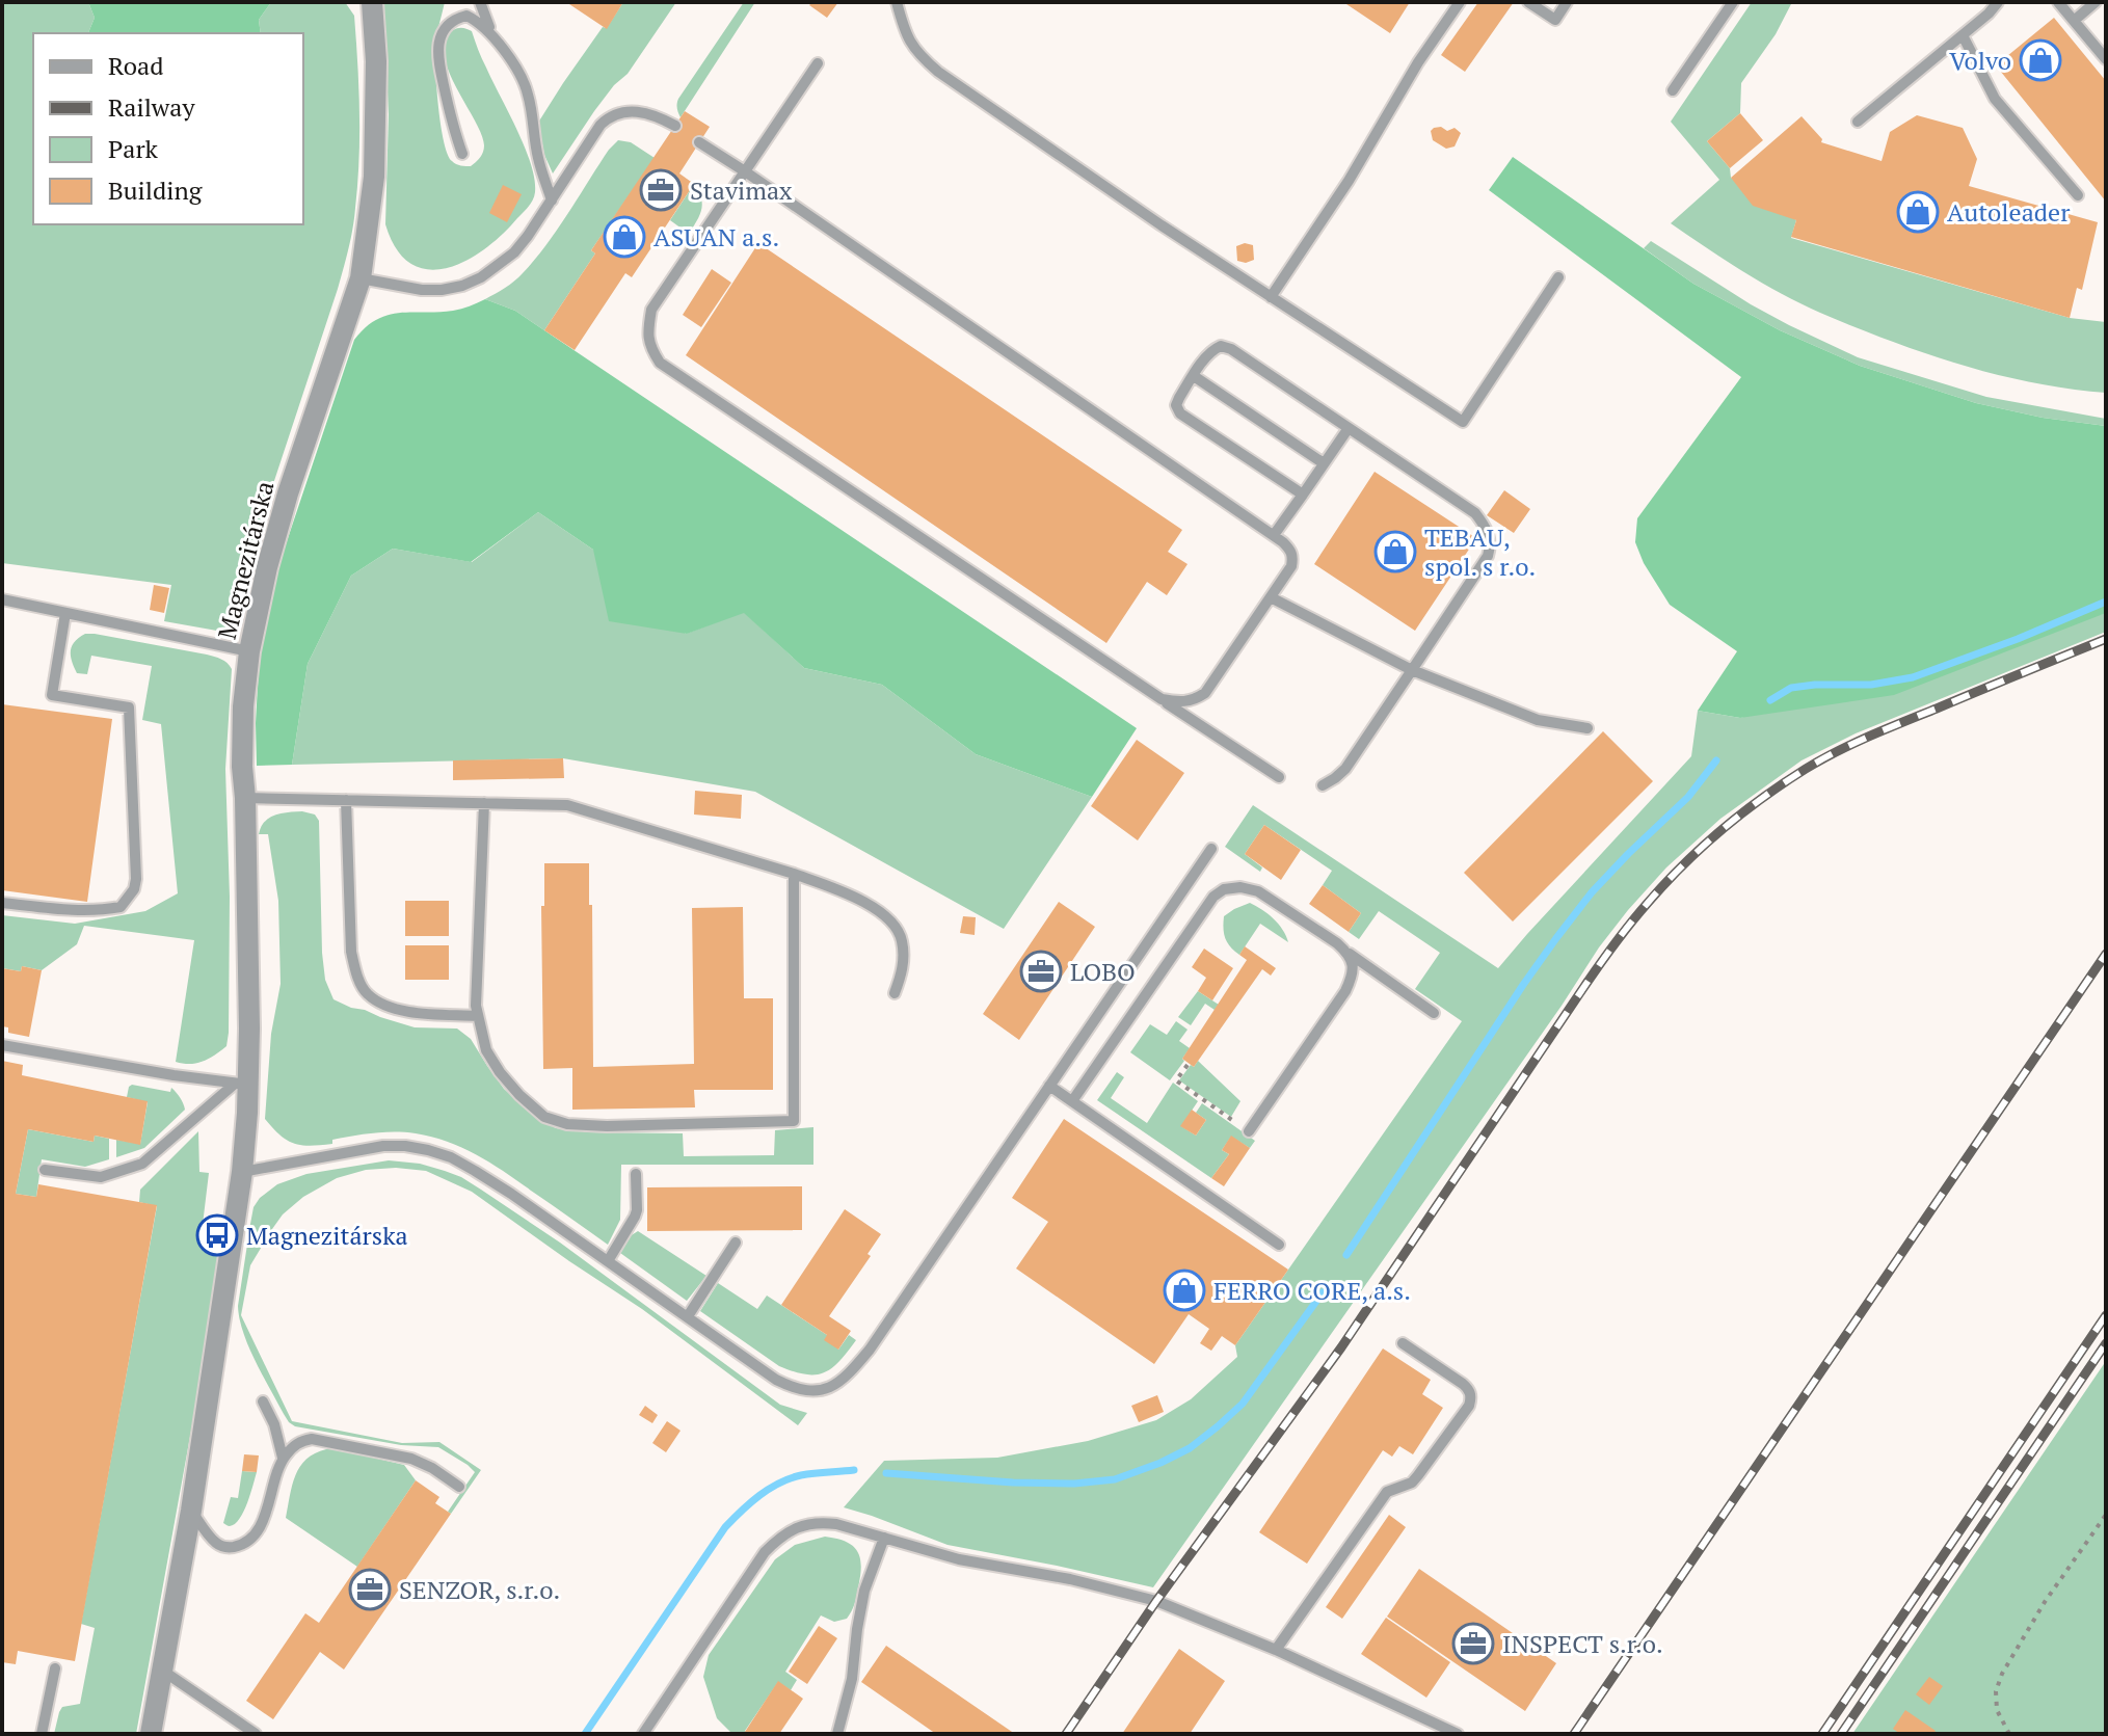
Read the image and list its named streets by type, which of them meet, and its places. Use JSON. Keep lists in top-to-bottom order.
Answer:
{
  "streets": {
    "street": ["Magnezitárska"]
  },
  "places": {
    "shop": [
      "Volvo",
      "Autoleader",
      "ASUAN a.s.",
      "TEBAU, spol. s r.o.",
      "FERRO CORE, a.s."
    ],
    "office": [
      "Stavimax",
      "LOBO",
      "SENZOR, s.r.o.",
      "INSPECT s.r.o."
    ],
    "bus stop": ["Magnezitárska"]
  },
  "legend": [
    "Road",
    "Railway",
    "Park",
    "Building"
  ]
}
